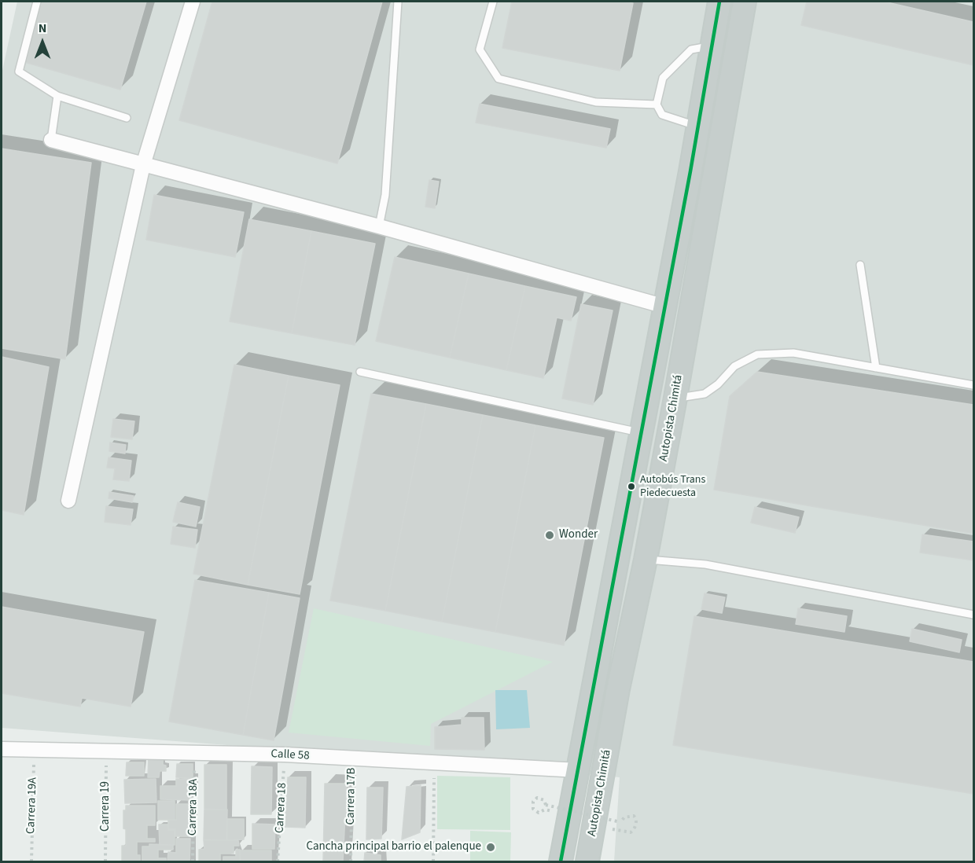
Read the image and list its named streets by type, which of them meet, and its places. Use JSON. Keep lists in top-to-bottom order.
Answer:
{
  "streets": {
    "highway": ["Autopista Chimitá"],
    "street": ["Calle 58"],
    "path": [
      "Carrera 17B",
      "Carrera 19A",
      "Carrera 19",
      "Carrera 18A",
      "Carrera 18"
    ]
  },
  "crossings": [
    ["Calle 58", "Carrera 17B"],
    ["Calle 58", "Carrera 19A"],
    ["Calle 58", "Carrera 19"],
    ["Calle 58", "Carrera 18A"],
    ["Calle 58", "Carrera 18"]
  ],
  "places": ["Autobús Trans Piedecuesta", "Wonder", "Cancha principal barrio el palenque"],
  "north": "top"
}
